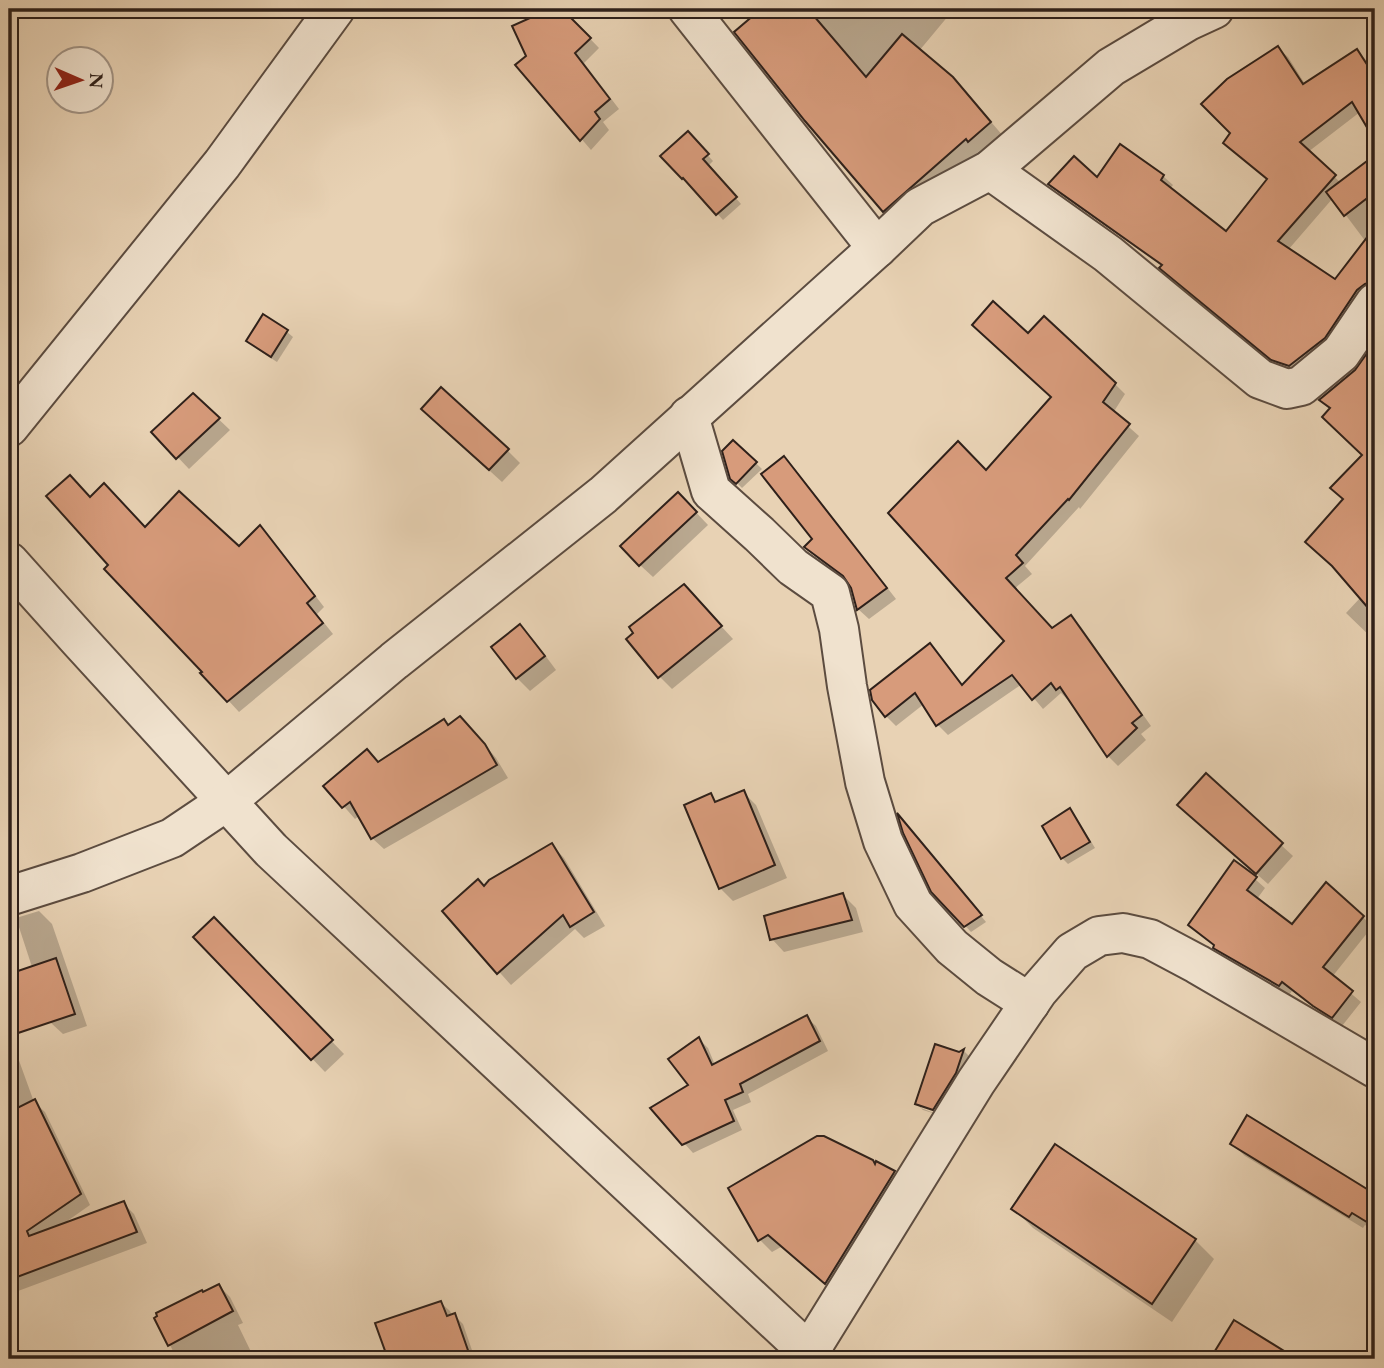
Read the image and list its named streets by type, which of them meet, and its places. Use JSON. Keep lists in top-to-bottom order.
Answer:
{
  "north": "right"
}
